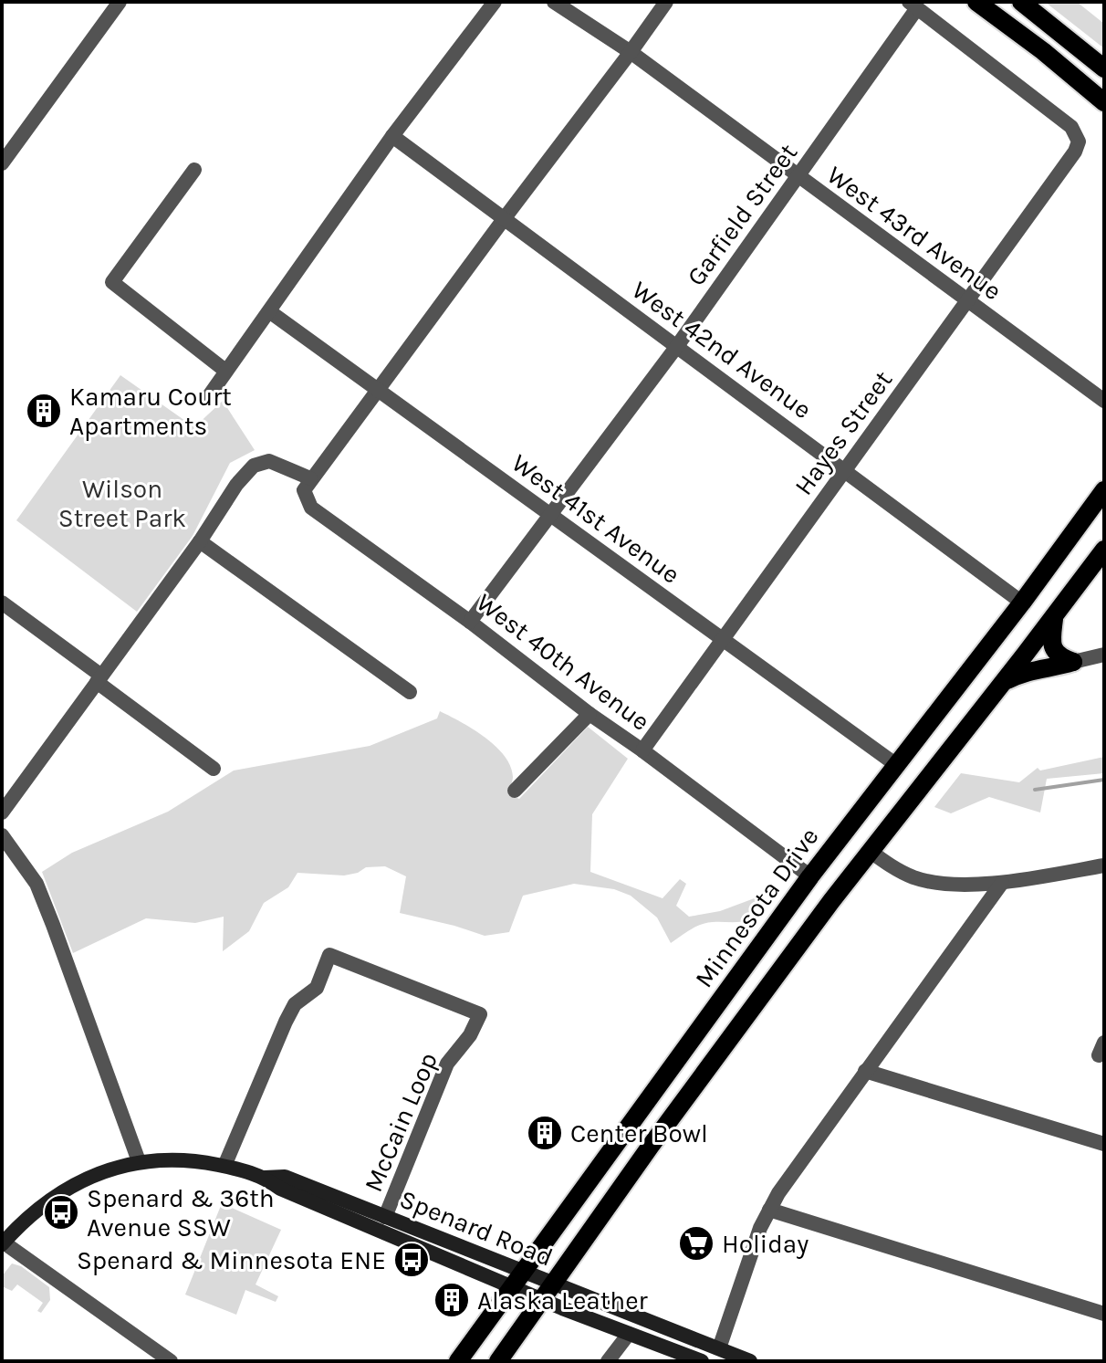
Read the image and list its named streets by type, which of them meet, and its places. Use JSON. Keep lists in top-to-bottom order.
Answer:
{
  "streets": {
    "main road": ["Minnesota Drive", "Spenard Road"],
    "street": [
      "Garfield Street",
      "West 43rd Avenue",
      "West 42nd Avenue",
      "Hayes Street",
      "West 41st Avenue",
      "West 40th Avenue",
      "McCain Loop"
    ]
  },
  "crossings": [
    ["Garfield Street", "West 43rd Avenue"],
    ["Garfield Street", "West 42nd Avenue"],
    ["Garfield Street", "Hayes Street"],
    ["Garfield Street", "West 41st Avenue"],
    ["Garfield Street", "West 40th Avenue"],
    ["West 43rd Avenue", "Hayes Street"],
    ["West 42nd Avenue", "Hayes Street"],
    ["West 42nd Avenue", "Minnesota Drive"],
    ["Hayes Street", "West 41st Avenue"],
    ["Hayes Street", "West 40th Avenue"],
    ["West 41st Avenue", "Minnesota Drive"],
    ["West 40th Avenue", "Minnesota Drive"],
    ["Minnesota Drive", "Spenard Road"],
    ["McCain Loop", "Spenard Road"]
  ],
  "parks": ["Wilson Street Park"],
  "places": {
    "building": ["Kamaru Court Apartments", "Center Bowl", "Alaska Leather"],
    "bus stop": ["Spenard & 36th Avenue SSW", "Spenard & Minnesota ENE"],
    "supermarket": ["Holiday"]
  }
}
